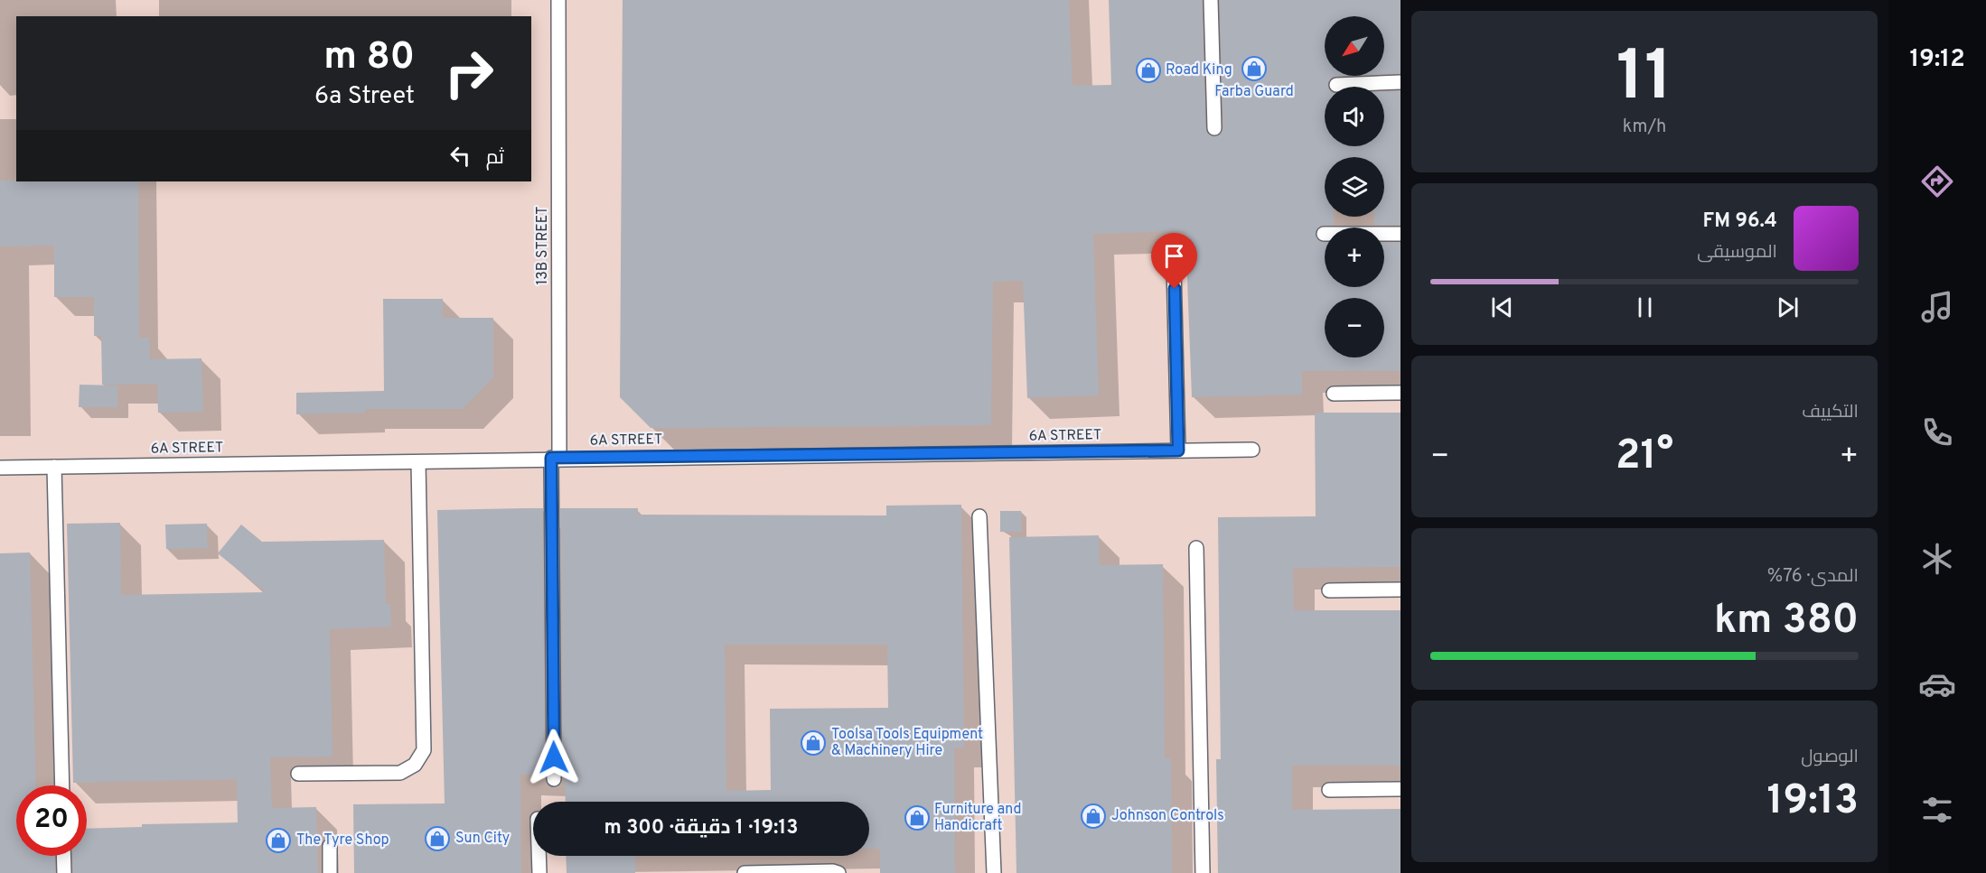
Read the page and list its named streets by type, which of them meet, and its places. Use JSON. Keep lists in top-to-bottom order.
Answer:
{
  "streets": {
    "lane": ["13B STREET", "6A STREET"]
  },
  "crossings": [
    ["13B STREET", "6A STREET"]
  ],
  "places": {
    "shop": [
      "Farba Guard",
      "Road King",
      "Toolsa Tools Equipment & Machinery Hire",
      "Johnson Controls",
      "Furniture and Handicraft",
      "Sun City",
      "The Tyre Shop"
    ]
  },
  "north": "bottom left",
  "page": {
    "tabs": "19:12",
    "tile": [
      ["11", "km/h"],
      "التكييف",
      ["المدى · 76%", "380 km"],
      ["الوصول", "19:13"]
    ],
    "map_buttons": ["+", "−"],
    "turn": ["80 m", "6a Street"],
    "then": "ثم",
    "song": ["96.4 FM", "الموسيقى"],
    "heat": ["−", "21°", "+"],
    "limit": "20",
    "trip": "19:13 · 1 دقيقة · 300 m"
  }
}
